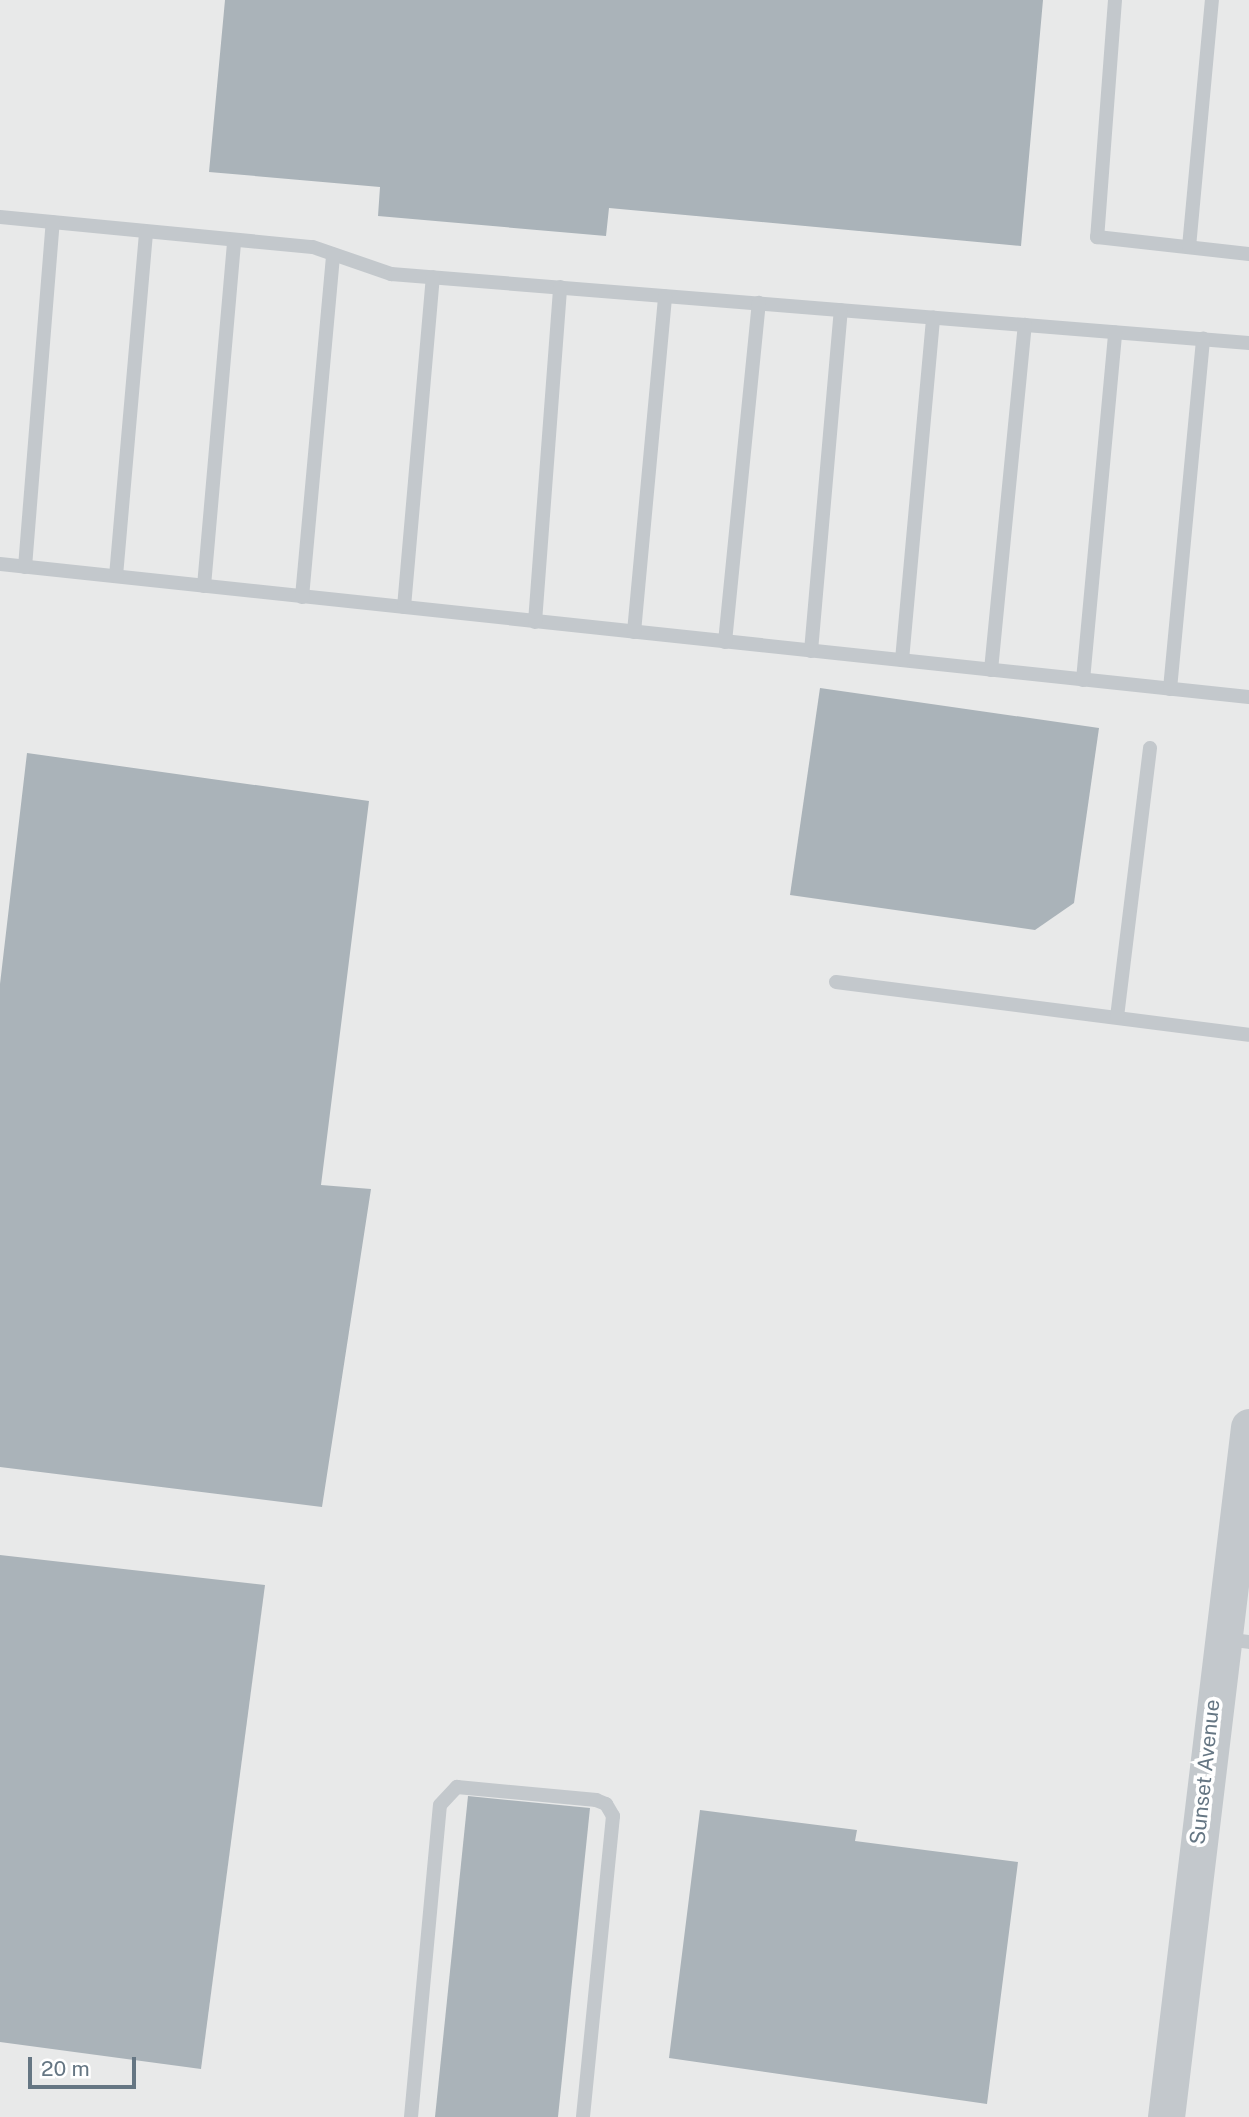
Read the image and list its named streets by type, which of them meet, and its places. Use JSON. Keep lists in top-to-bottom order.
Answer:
{
  "streets": {
    "street": ["Sunset Avenue"]
  },
  "scale_bar": "20 m"
}
